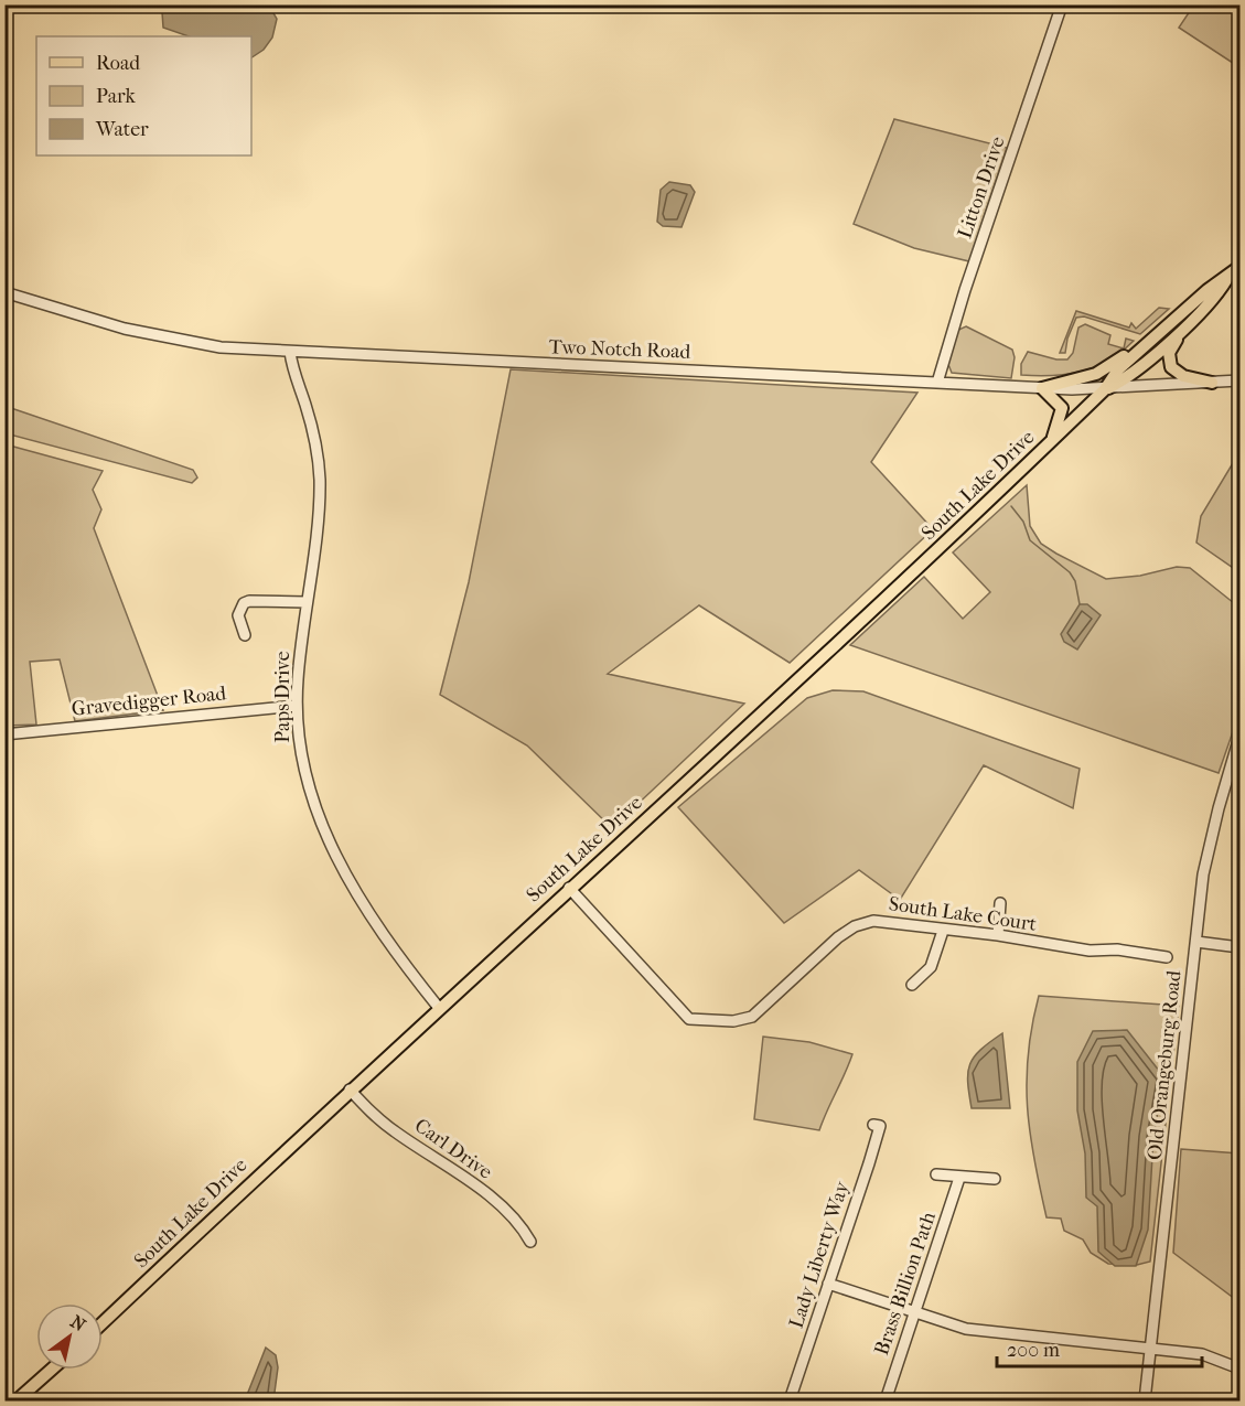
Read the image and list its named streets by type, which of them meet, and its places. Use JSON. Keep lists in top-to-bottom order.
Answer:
{
  "streets": {
    "main road": ["South Lake Drive"],
    "street": [
      "Litton Drive",
      "Two Notch Road",
      "Paps Drive",
      "Gravedigger Road",
      "South Lake Court",
      "Old Orangeburg Road",
      "Carl Drive",
      "Lady Liberty Way",
      "Brass Billion Path"
    ]
  },
  "crossings": [
    ["Litton Drive", "Two Notch Road"],
    ["Two Notch Road", "South Lake Drive"],
    ["Two Notch Road", "Paps Drive"],
    ["South Lake Drive", "Paps Drive"],
    ["South Lake Drive", "South Lake Court"],
    ["South Lake Drive", "Carl Drive"],
    ["Paps Drive", "Gravedigger Road"]
  ],
  "legend": ["Road", "Park", "Water"],
  "scale_bar": "200 m",
  "north": "top right"
}
